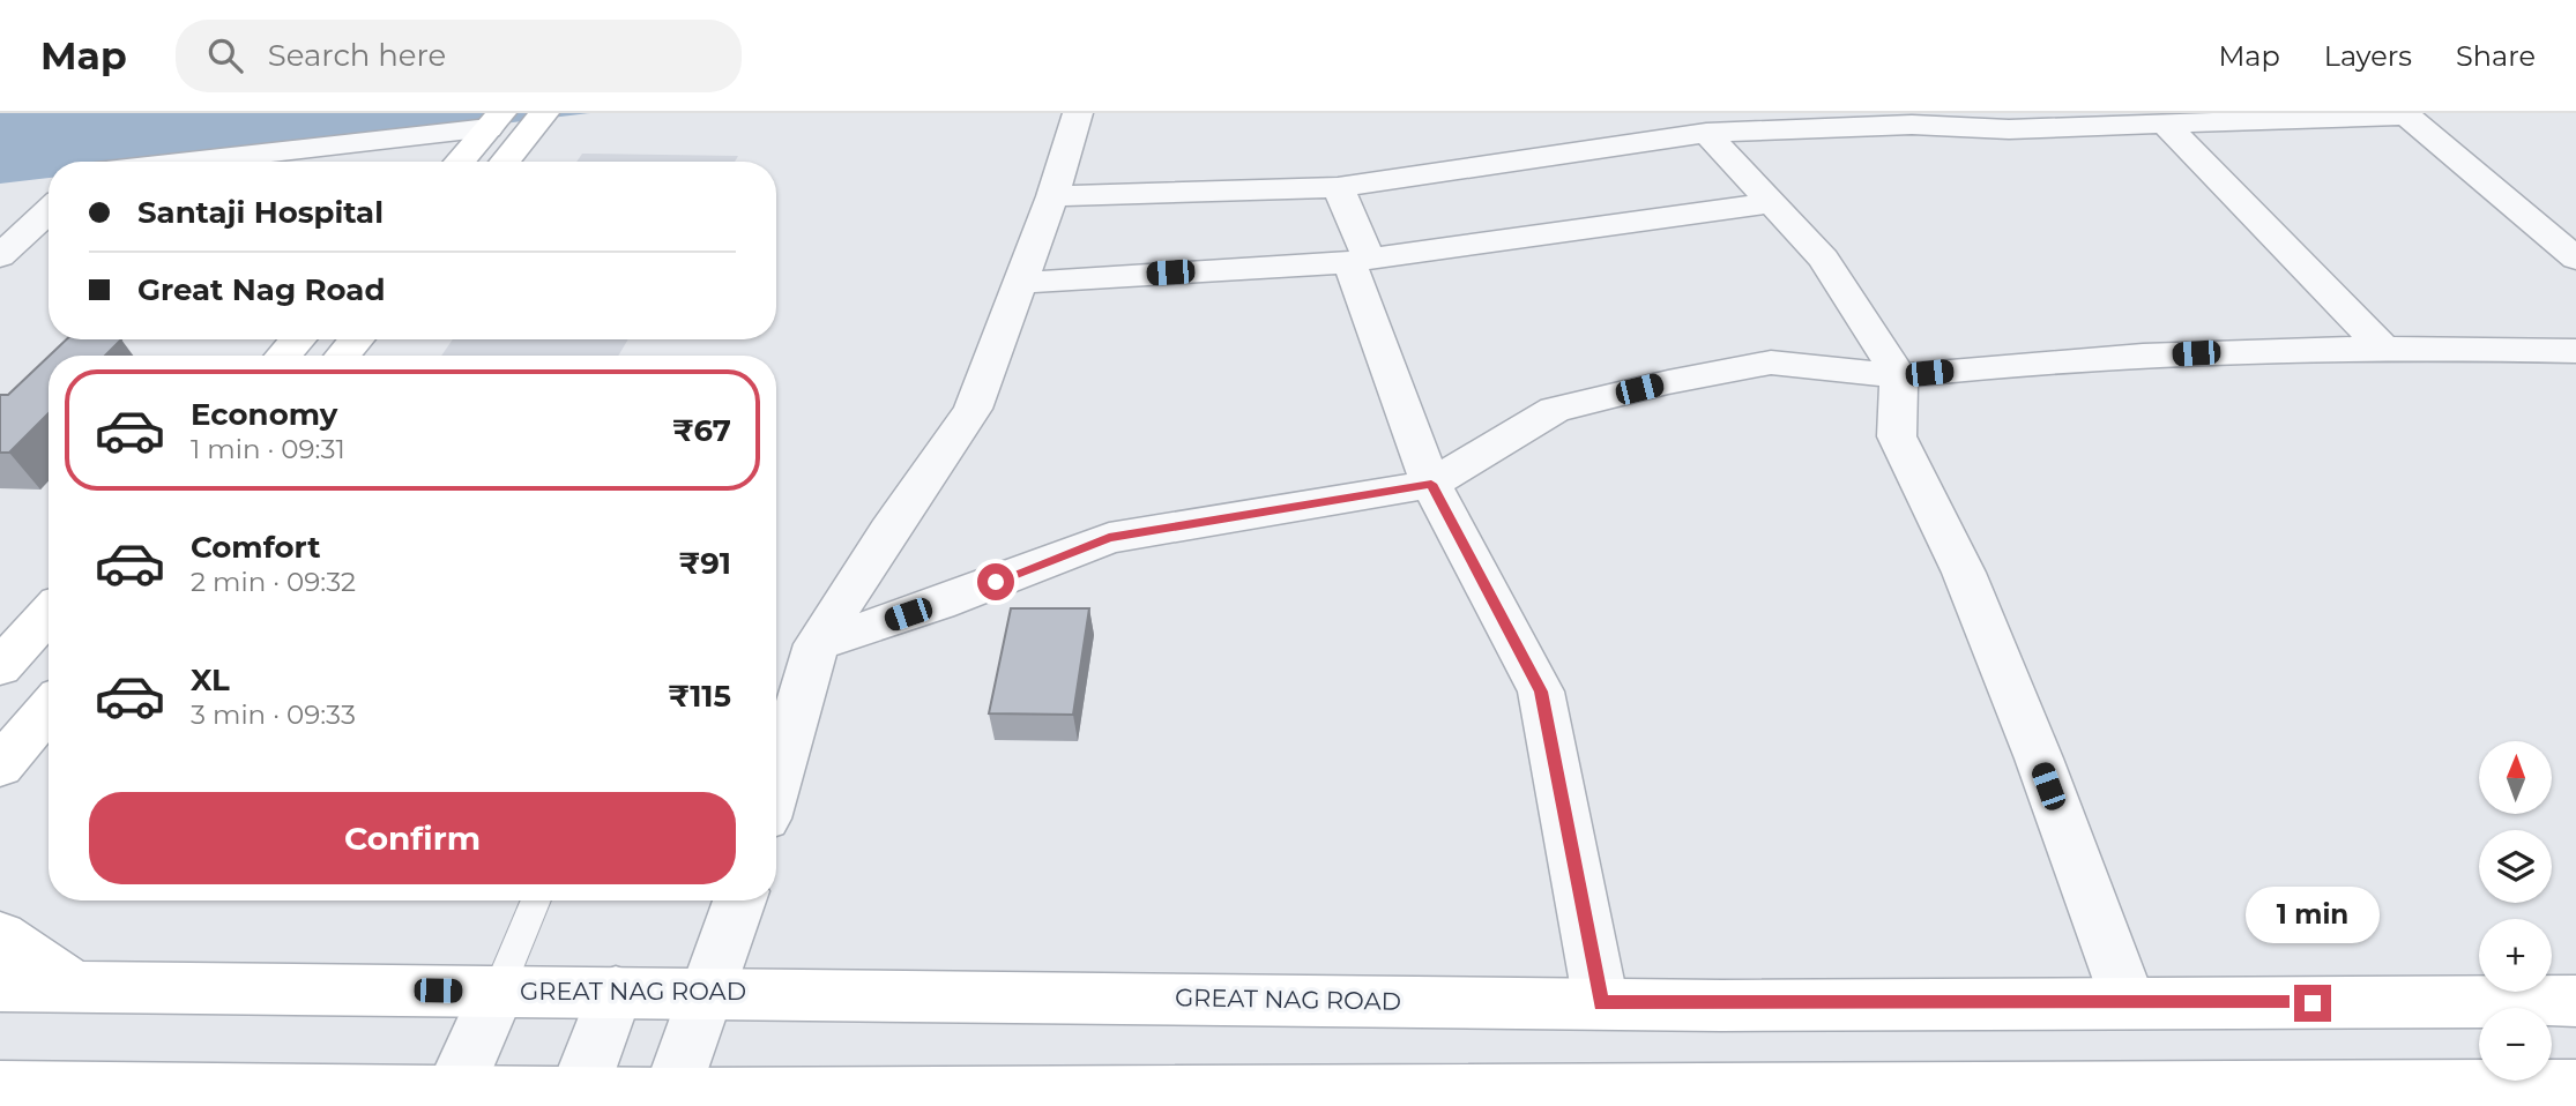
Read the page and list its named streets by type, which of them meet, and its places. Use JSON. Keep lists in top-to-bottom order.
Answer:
{
  "streets": {
    "main road": ["GREAT NAG ROAD"]
  },
  "north": "top",
  "page": {
    "header": "Map",
    "search": "Search here",
    "nav": ["Map", "Layers", "Share"],
    "banner": ["Santaji Hospital", "Great Nag Road"],
    "list": [
      {
        "name": "Economy",
        "note": "1 min · 09:31",
        "value": "₹67"
      },
      {
        "name": "Comfort",
        "note": "2 min · 09:32",
        "value": "₹91"
      },
      {
        "name": "XL",
        "note": "3 min · 09:33",
        "value": "₹115"
      }
    ],
    "map_buttons": ["+", "−"],
    "buttons": "Confirm",
    "bubble": "1 min"
  }
}
